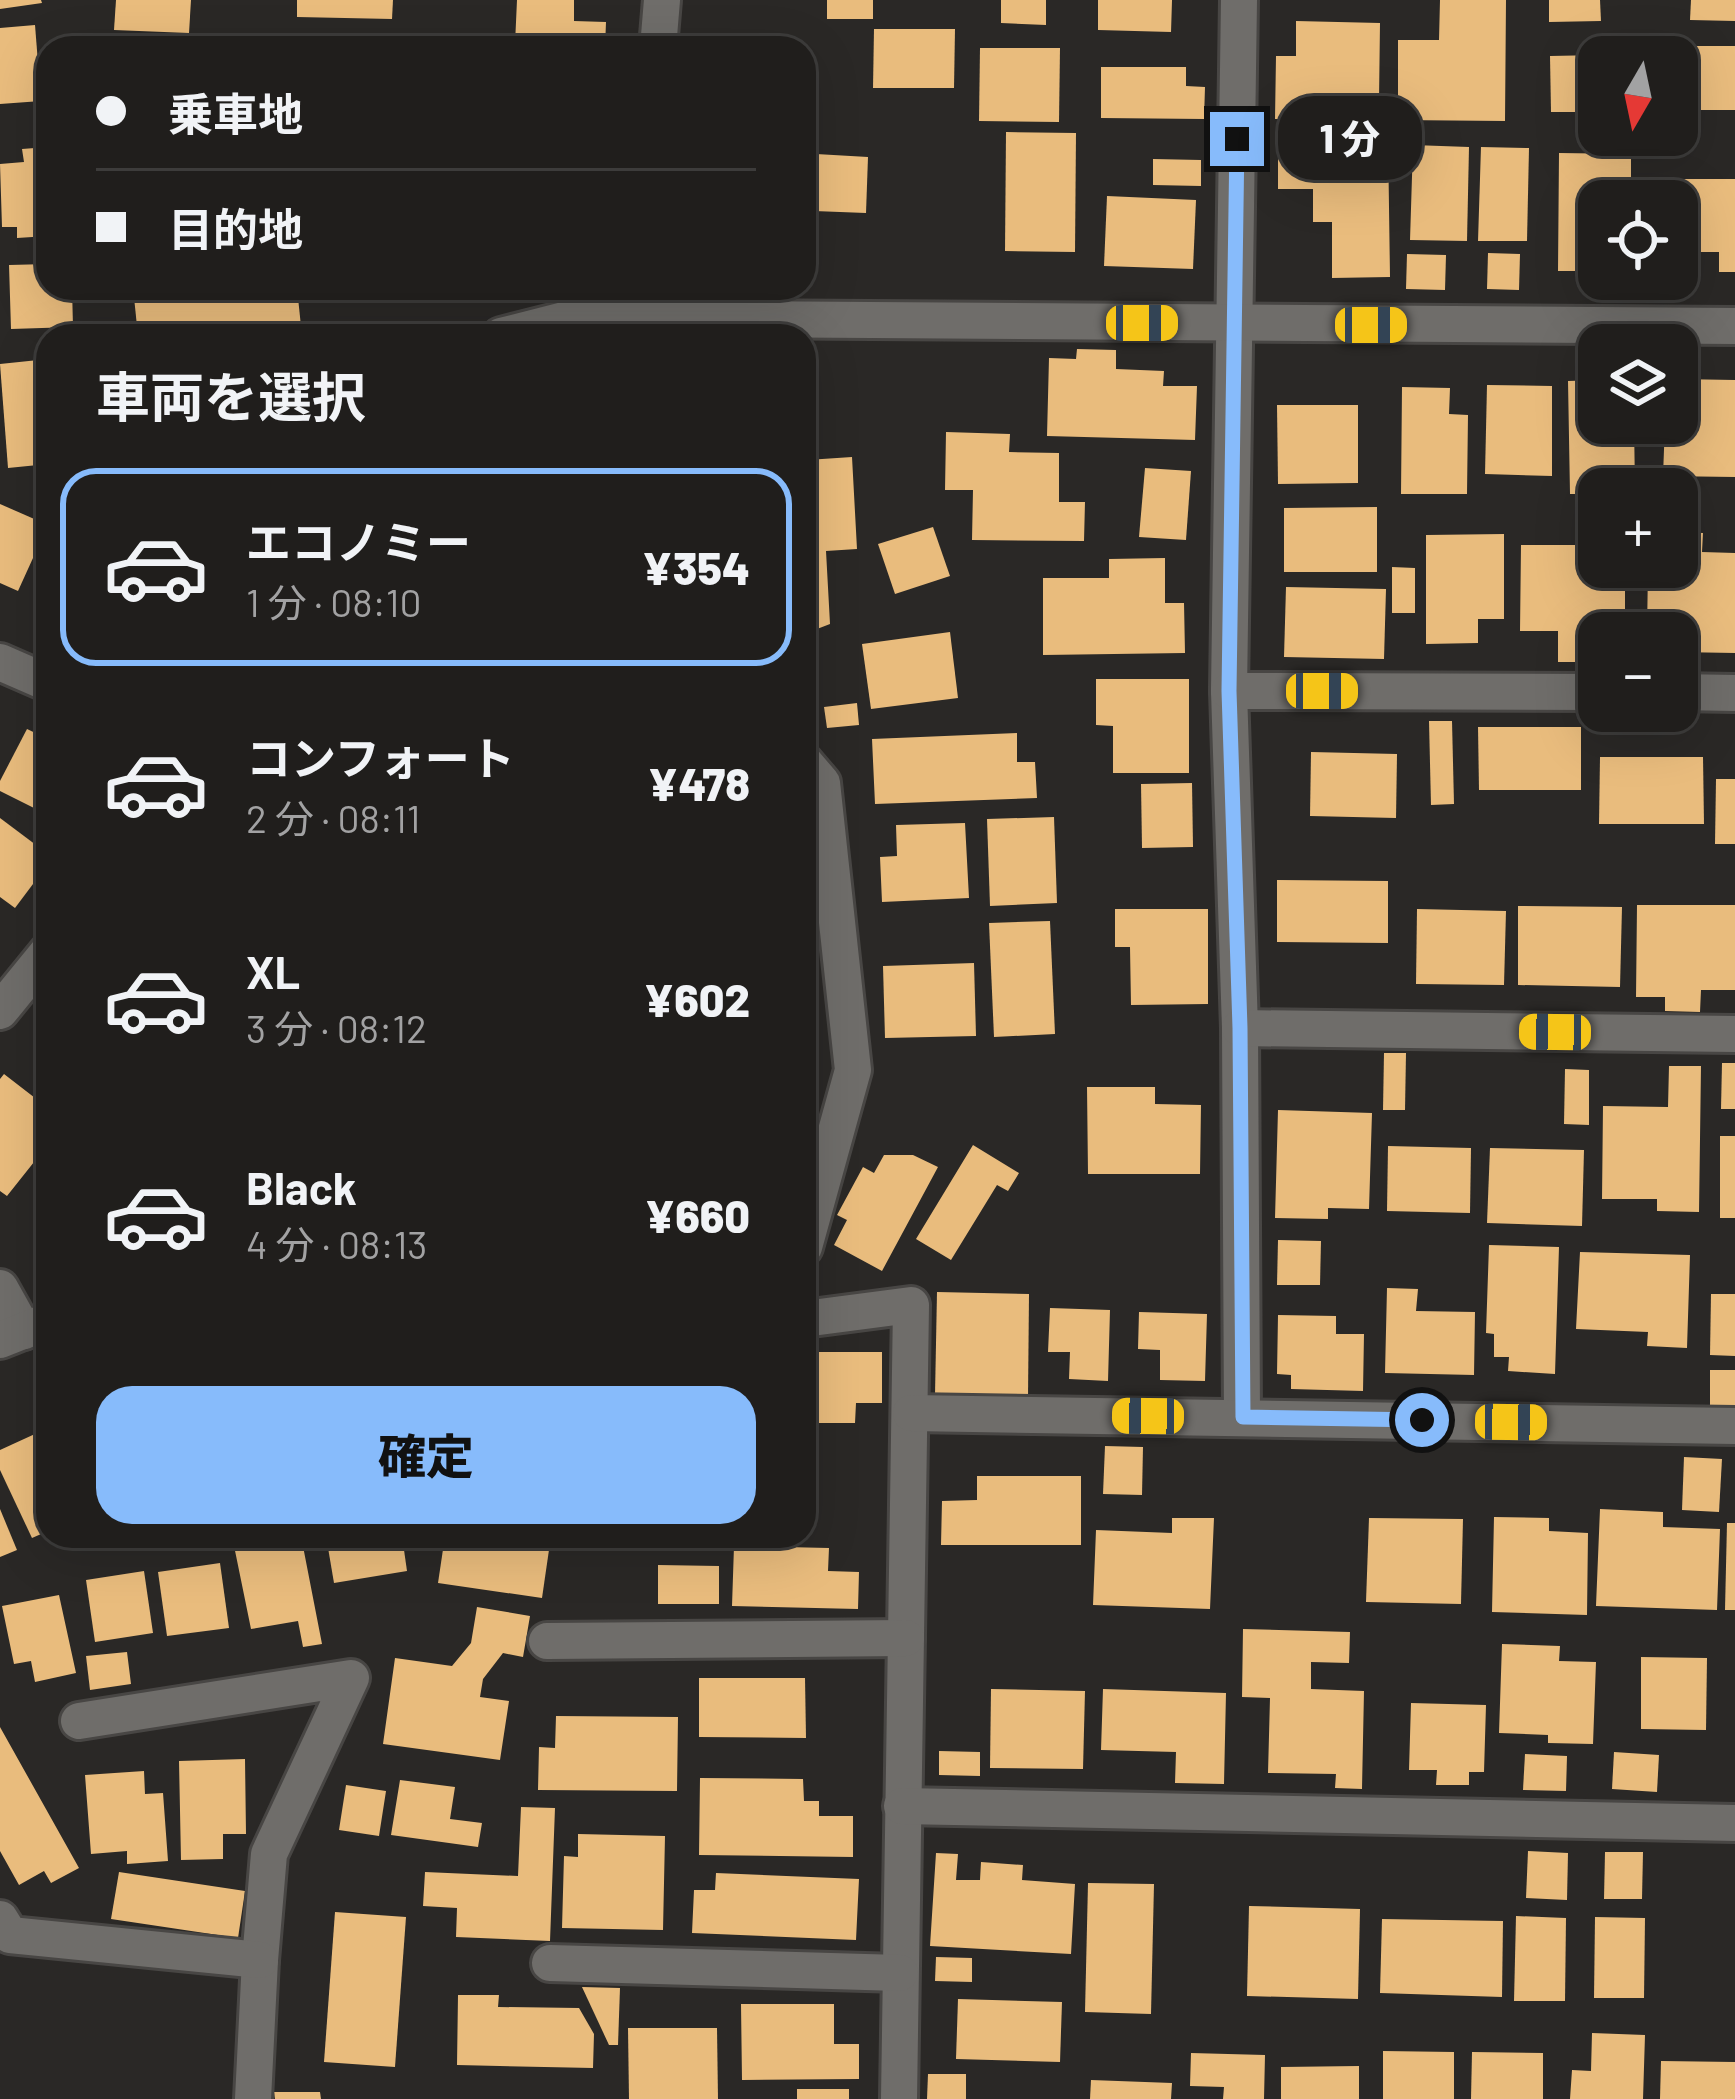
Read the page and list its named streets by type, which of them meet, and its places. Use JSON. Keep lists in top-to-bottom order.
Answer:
{
  "north": "bottom",
  "page": {
    "map_buttons": ["+", "−"],
    "banner": ["乗車地", "目的地"],
    "bubble": "1 分",
    "heading": "車両を選択",
    "list": [
      {
        "name": "エコノミー",
        "note": "1 分 · 08:10",
        "value": "¥354"
      },
      {
        "name": "コンフォート",
        "note": "2 分 · 08:11",
        "value": "¥478"
      },
      {
        "name": "XL",
        "note": "3 分 · 08:12",
        "value": "¥602"
      },
      {
        "name": "Black",
        "note": "4 分 · 08:13",
        "value": "¥660"
      }
    ],
    "buttons": "確定"
  }
}
